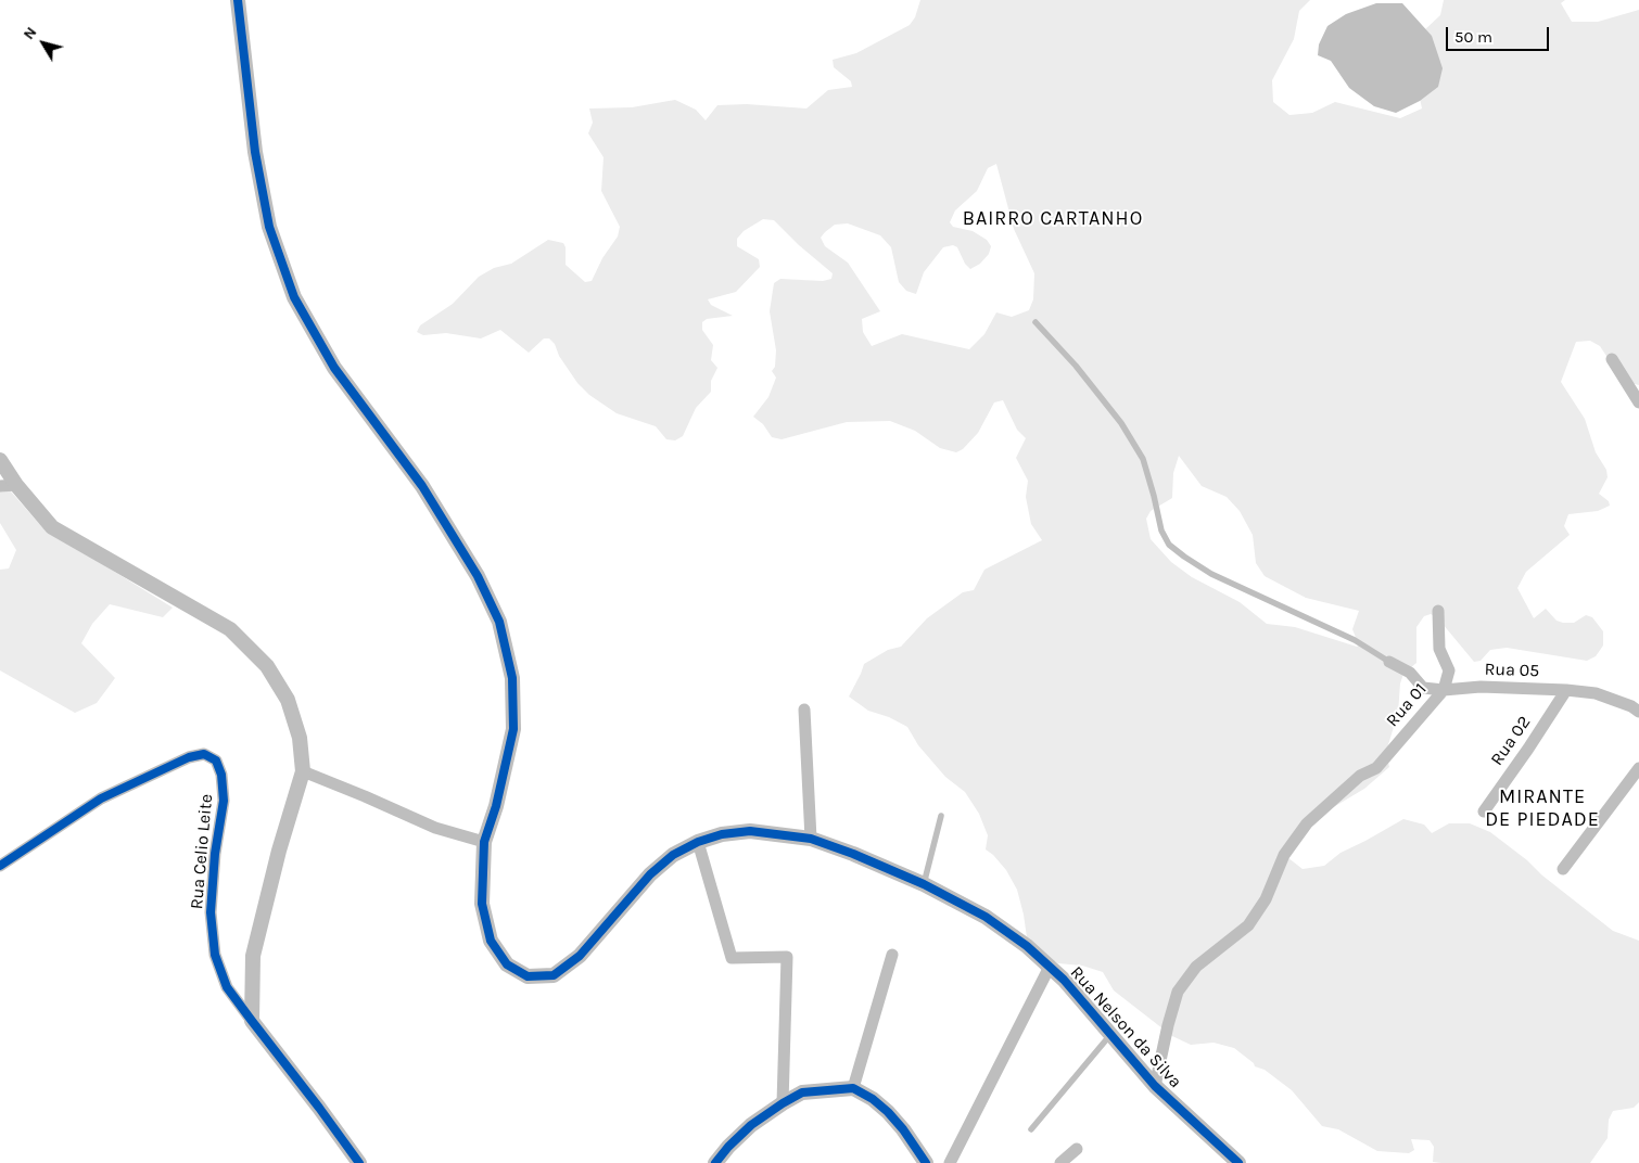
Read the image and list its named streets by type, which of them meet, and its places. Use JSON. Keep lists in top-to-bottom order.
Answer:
{
  "streets": {
    "street": [
      "Rua 05",
      "Rua 01",
      "Rua 02",
      "Rua Celio Leite",
      "Rua Nelson da Silva"
    ]
  },
  "crossings": [
    ["Rua 05", "Rua 01"],
    ["Rua 05", "Rua 02"],
    ["Rua 01", "Rua Nelson da Silva"]
  ],
  "districts": ["BAIRRO CARTANHO", "MIRANTE DE PIEDADE"],
  "scale_bar": "50 m",
  "north": "top left"
}
